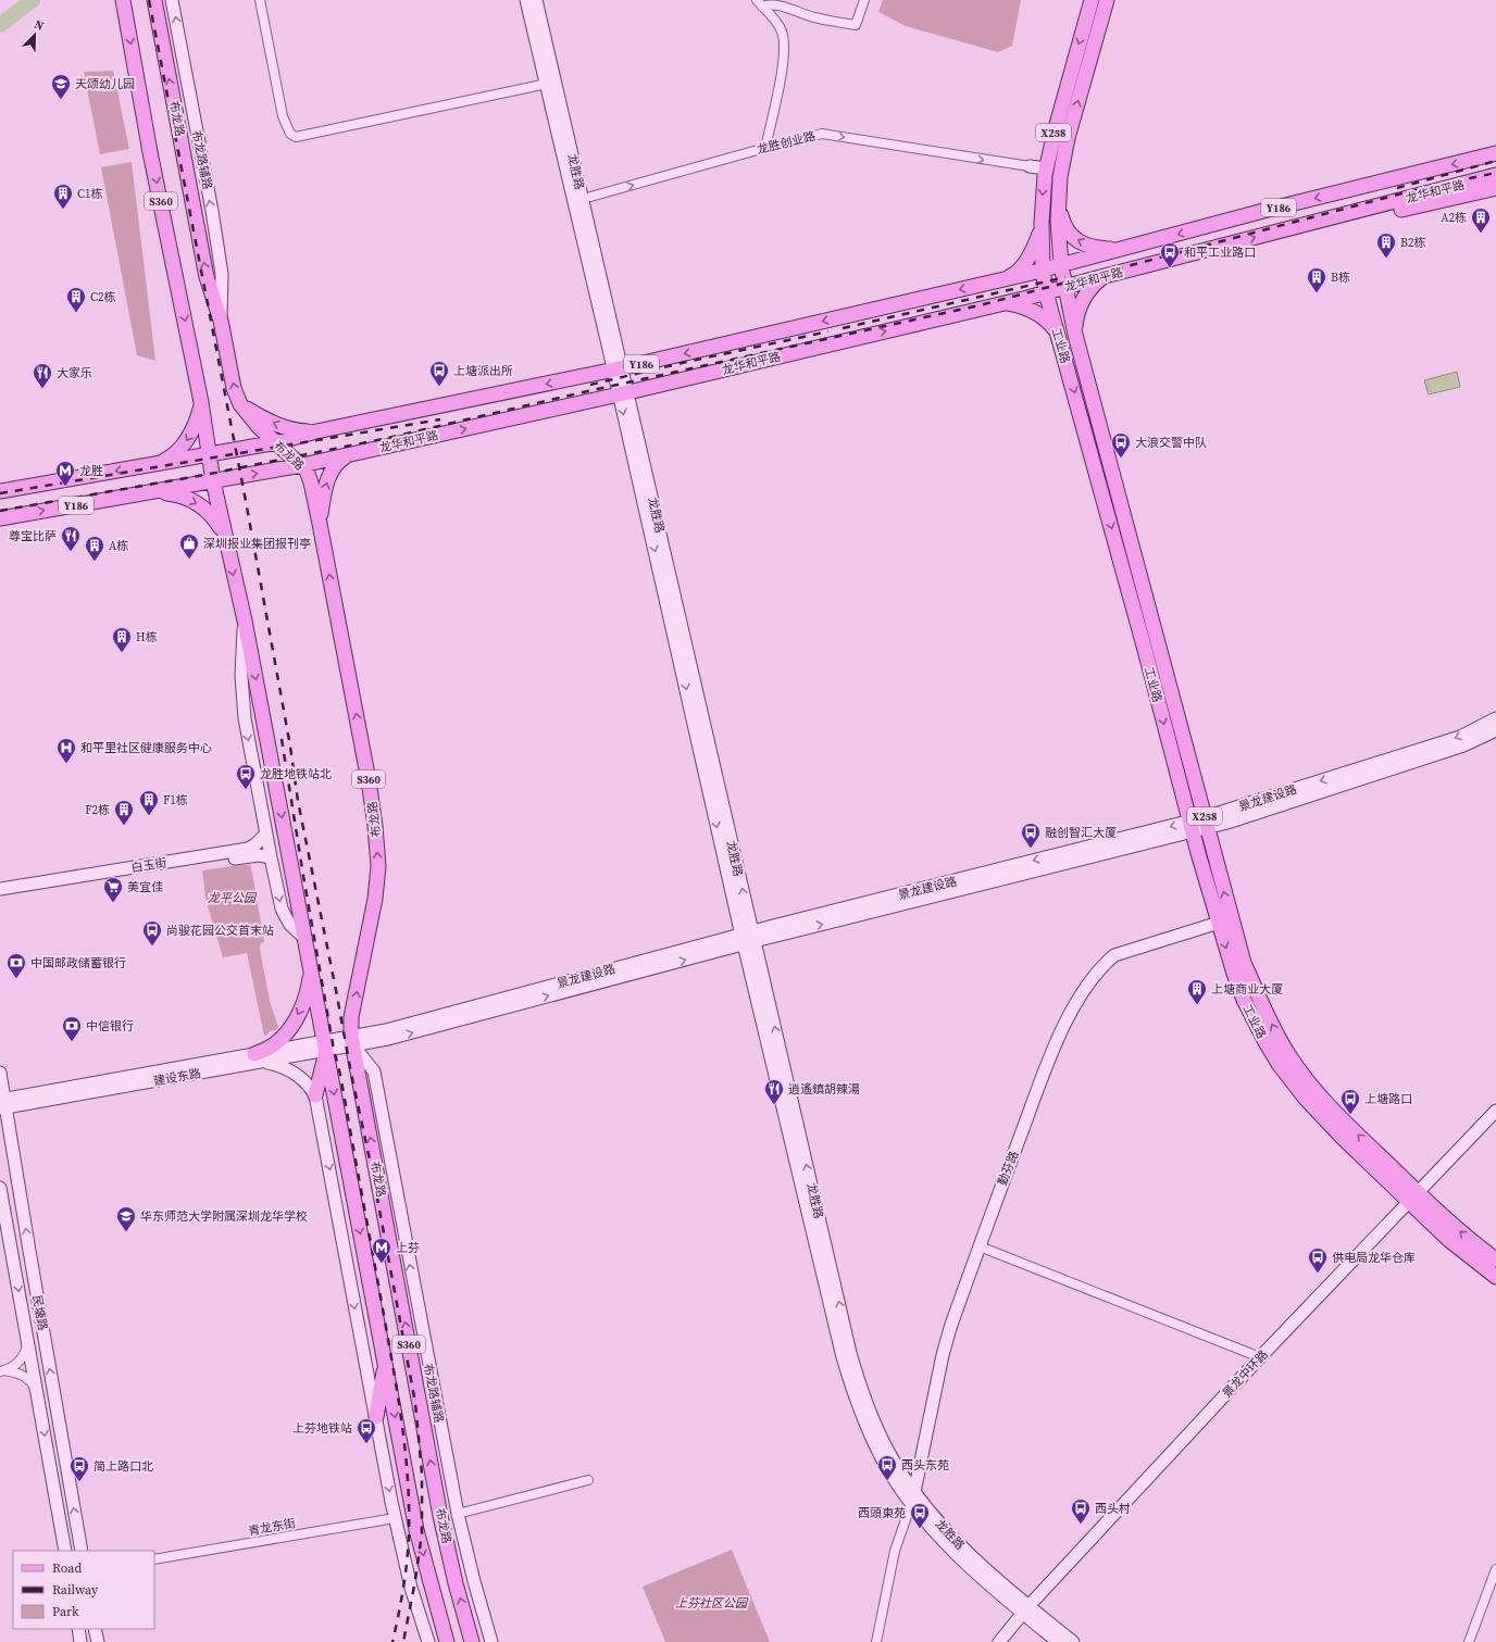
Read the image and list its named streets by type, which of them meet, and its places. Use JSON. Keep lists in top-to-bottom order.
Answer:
{
  "streets": {
    "main road": [
      "布龙路",
      "X258",
      "龙胜创业路",
      "布龙路辅路",
      "龙胜路",
      "龙华和平路",
      "S360",
      "Y186",
      "工业路",
      "景龙建设路",
      "白玉街",
      "建设东路",
      "勤芬路",
      "民塘路",
      "景龙中环路"
    ],
    "street": ["青龙东街"]
  },
  "crossings": [
    ["布龙路", "布龙路辅路"],
    ["布龙路", "龙华和平路"],
    ["布龙路", "景龙建设路"],
    ["布龙路", "建设东路"],
    ["龙胜创业路", "龙胜路"],
    ["龙胜创业路", "工业路"],
    ["布龙路辅路", "景龙建设路"],
    ["布龙路辅路", "建设东路"],
    ["龙胜路", "龙华和平路"],
    ["龙胜路", "景龙建设路"],
    ["龙胜路", "勤芬路"],
    ["龙胜路", "景龙中环路"],
    ["龙华和平路", "S360"],
    ["龙华和平路", "工业路"],
    ["S360", "建设东路"],
    ["工业路", "景龙建设路"],
    ["工业路", "勤芬路"],
    ["工业路", "景龙中环路"],
    ["景龙建设路", "建设东路"],
    ["建设东路", "民塘路"]
  ],
  "one_way": ["龙胜创业路"],
  "parks": ["龙平公园", "上芬社区公园"],
  "places": {
    "school or university": ["天颂幼儿园", "华东师范大学附属深圳龙华学校"],
    "building": [
      "C1栋",
      "A2栋",
      "B2栋",
      "B栋",
      "C2栋",
      "A栋",
      "H栋",
      "F1栋",
      "F2栋",
      "上塘商业大厦"
    ],
    "bus stop": [
      "和平工业路口",
      "上塘派出所",
      "大浪交警中队",
      "龙胜地铁站北",
      "融创智汇大厦",
      "尚骏花园公交首末站",
      "上塘路口",
      "供电局龙华仓库",
      "上芬地铁站",
      "西头东苑",
      "简上路口北",
      "西头村",
      "西頭東苑"
    ],
    "restaurant": ["大家乐", "尊宝比萨", "逍遙鎮胡辣湯"],
    "metro station": ["龙胜", "上芬"],
    "shop": ["深圳报业集团报刊亭"],
    "hospital": ["和平里社区健康服务中心"],
    "supermarket": ["美宜佳"],
    "bank": ["中国邮政储蓄银行", "中信银行"]
  },
  "legend": ["Road", "Railway", "Park"],
  "north": "top right"
}
